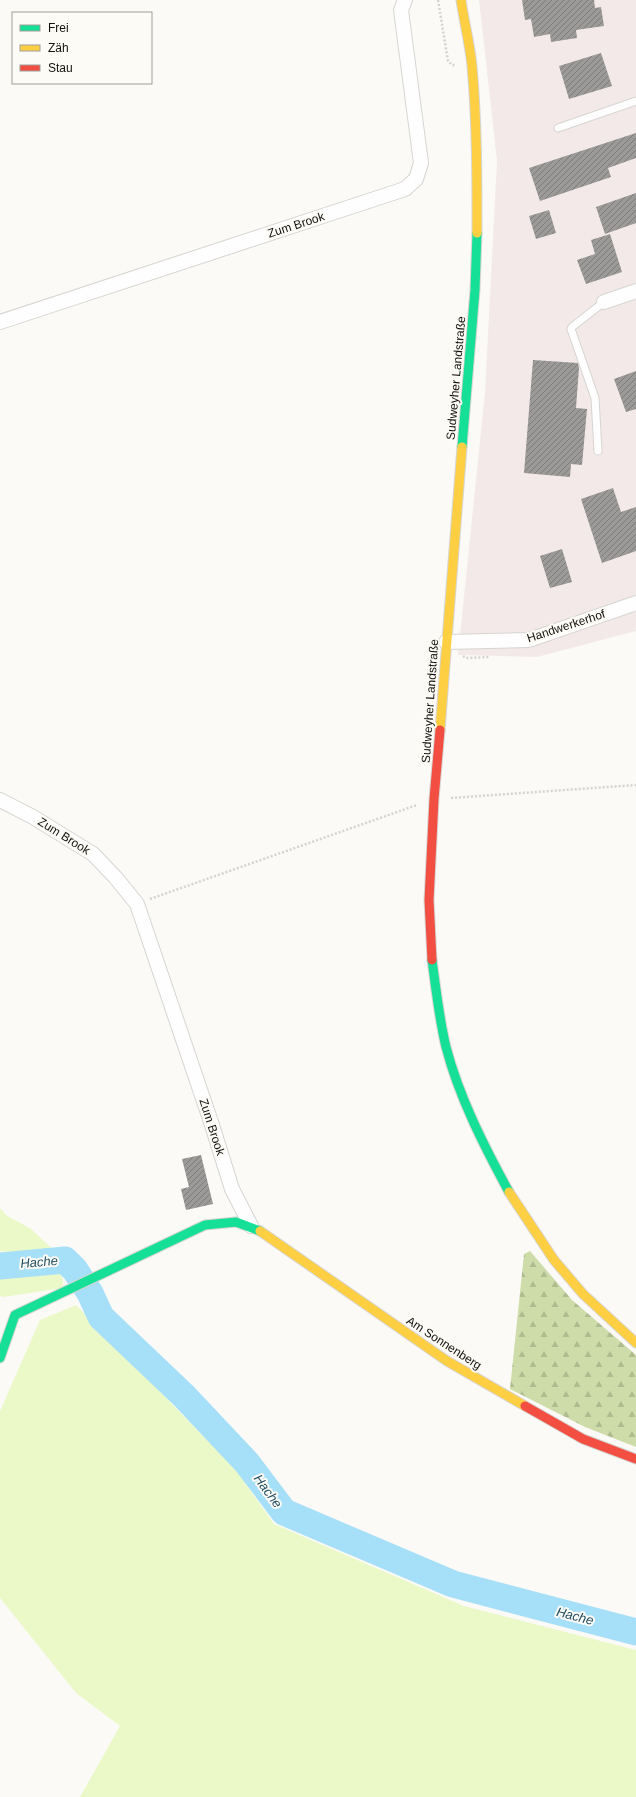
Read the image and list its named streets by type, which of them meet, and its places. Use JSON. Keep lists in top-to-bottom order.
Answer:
{
  "streets": {
    "main road": ["Sudweyher Landstraße", "Am Sonnenberg"],
    "street": ["Zum Brook", "Handwerkerhof"]
  },
  "crossings": [
    ["Zum Brook", "Am Sonnenberg"],
    ["Sudweyher Landstraße", "Handwerkerhof"]
  ],
  "water": ["Hache"],
  "legend": ["Frei", "Zäh", "Stau"]
}
